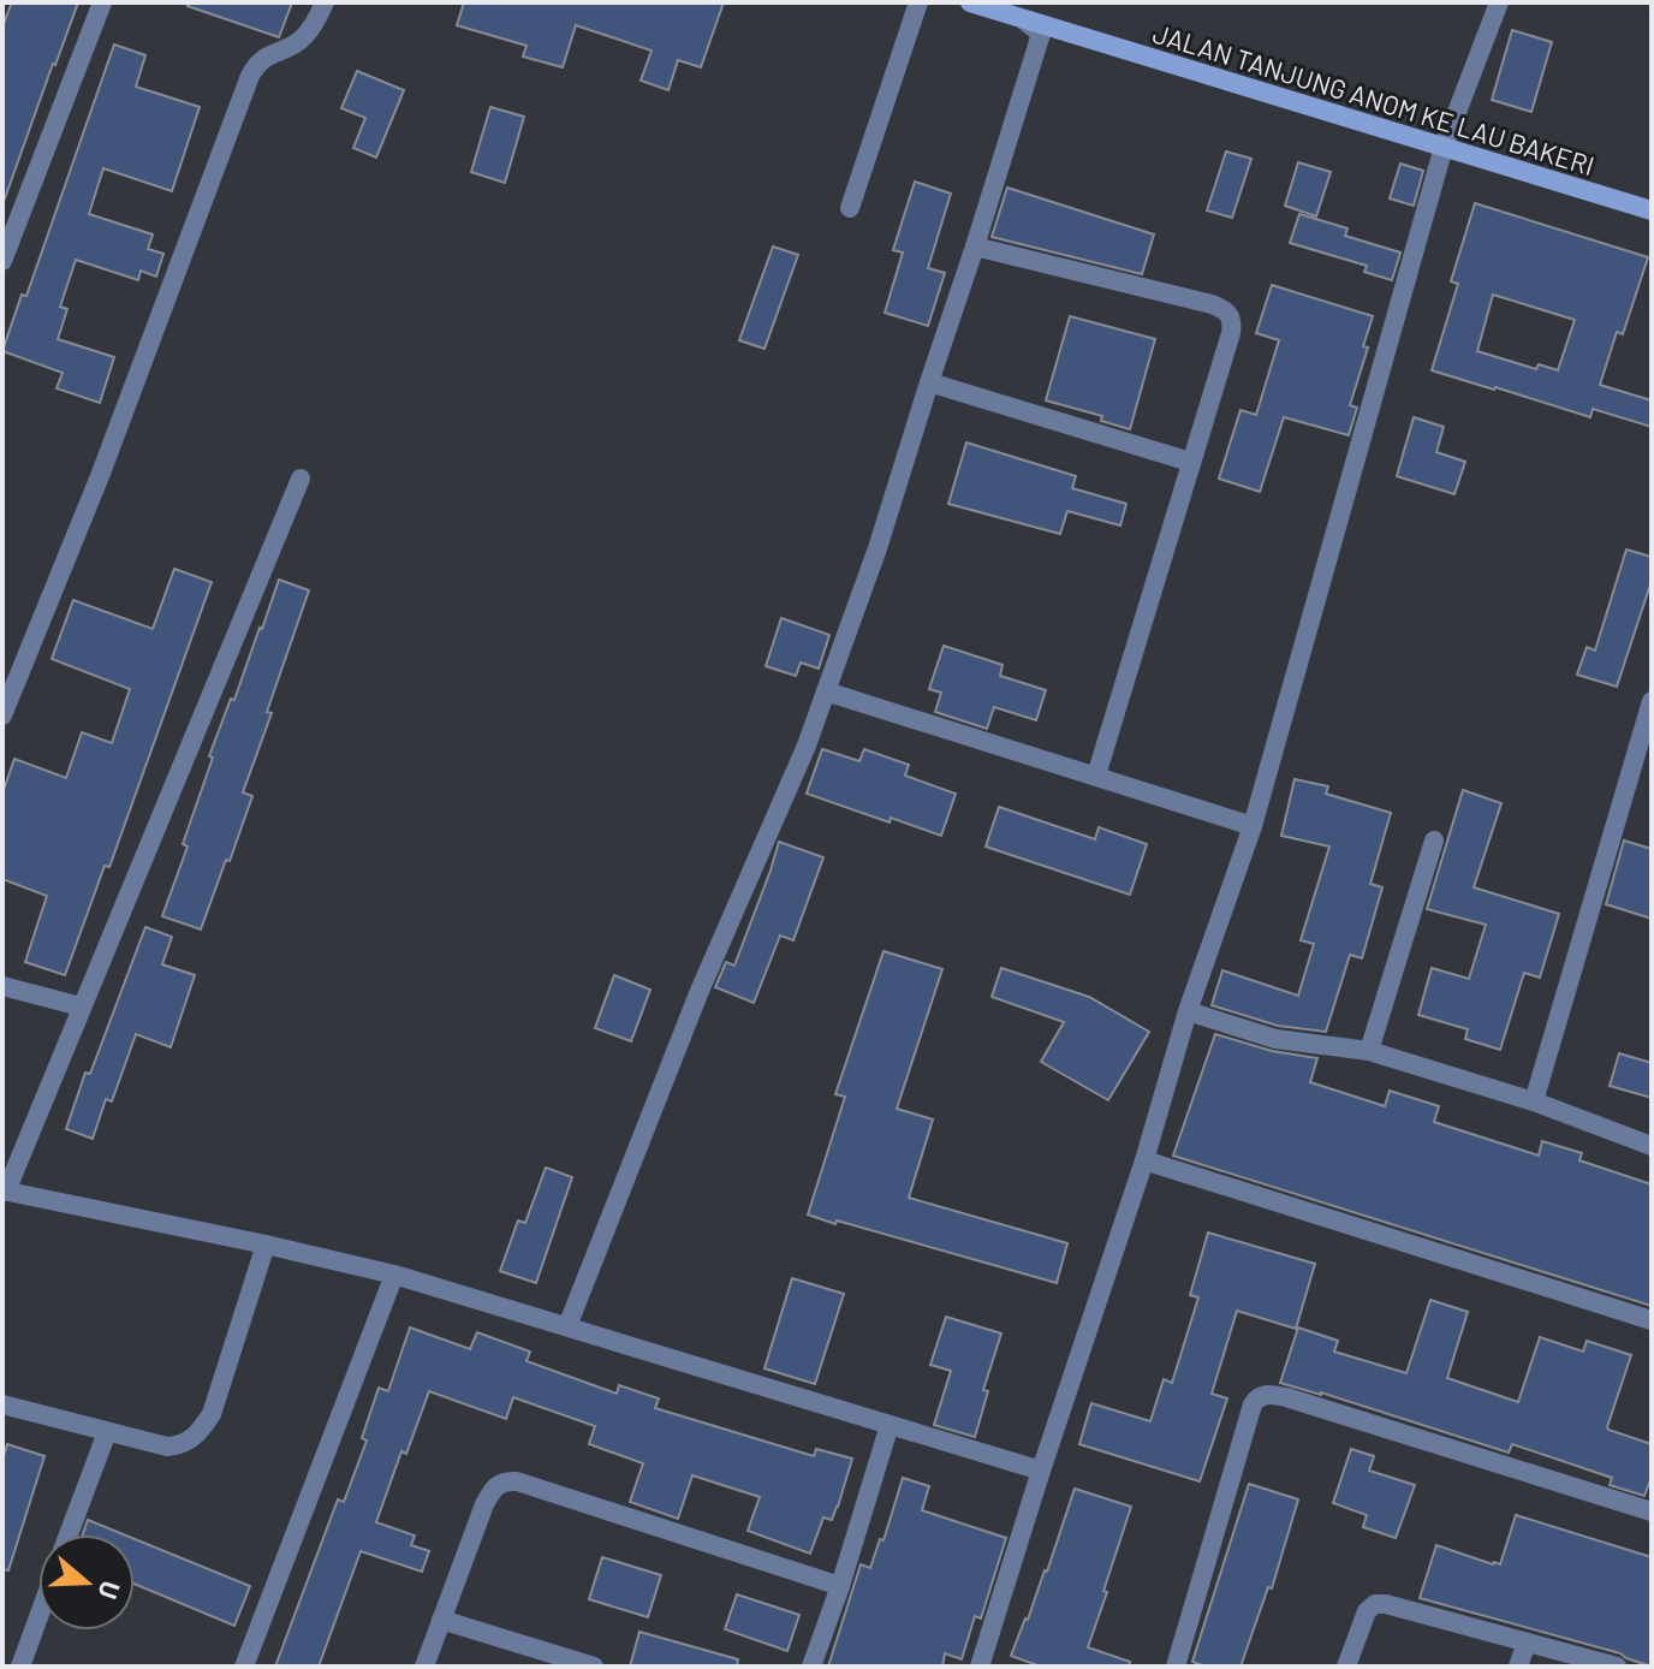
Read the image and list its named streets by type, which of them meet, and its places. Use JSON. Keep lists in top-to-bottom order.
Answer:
{
  "streets": {
    "main road": ["JALAN TANJUNG ANOM KE LAU BAKERI"]
  },
  "north": "right"
}
